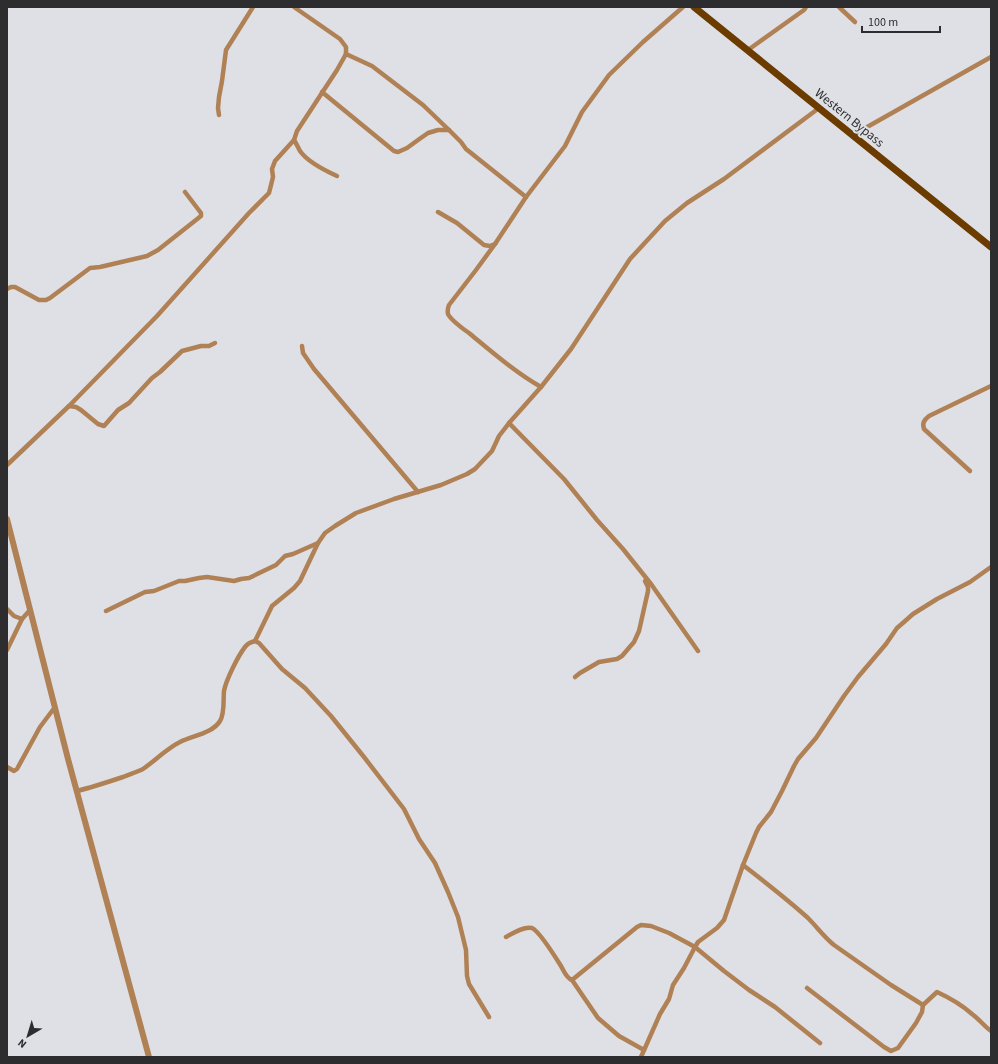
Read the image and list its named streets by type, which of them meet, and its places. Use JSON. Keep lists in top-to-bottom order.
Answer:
{
  "streets": {
    "main road": ["Western Bypass"]
  },
  "scale_bar": "100 m",
  "north": "bottom left"
}
